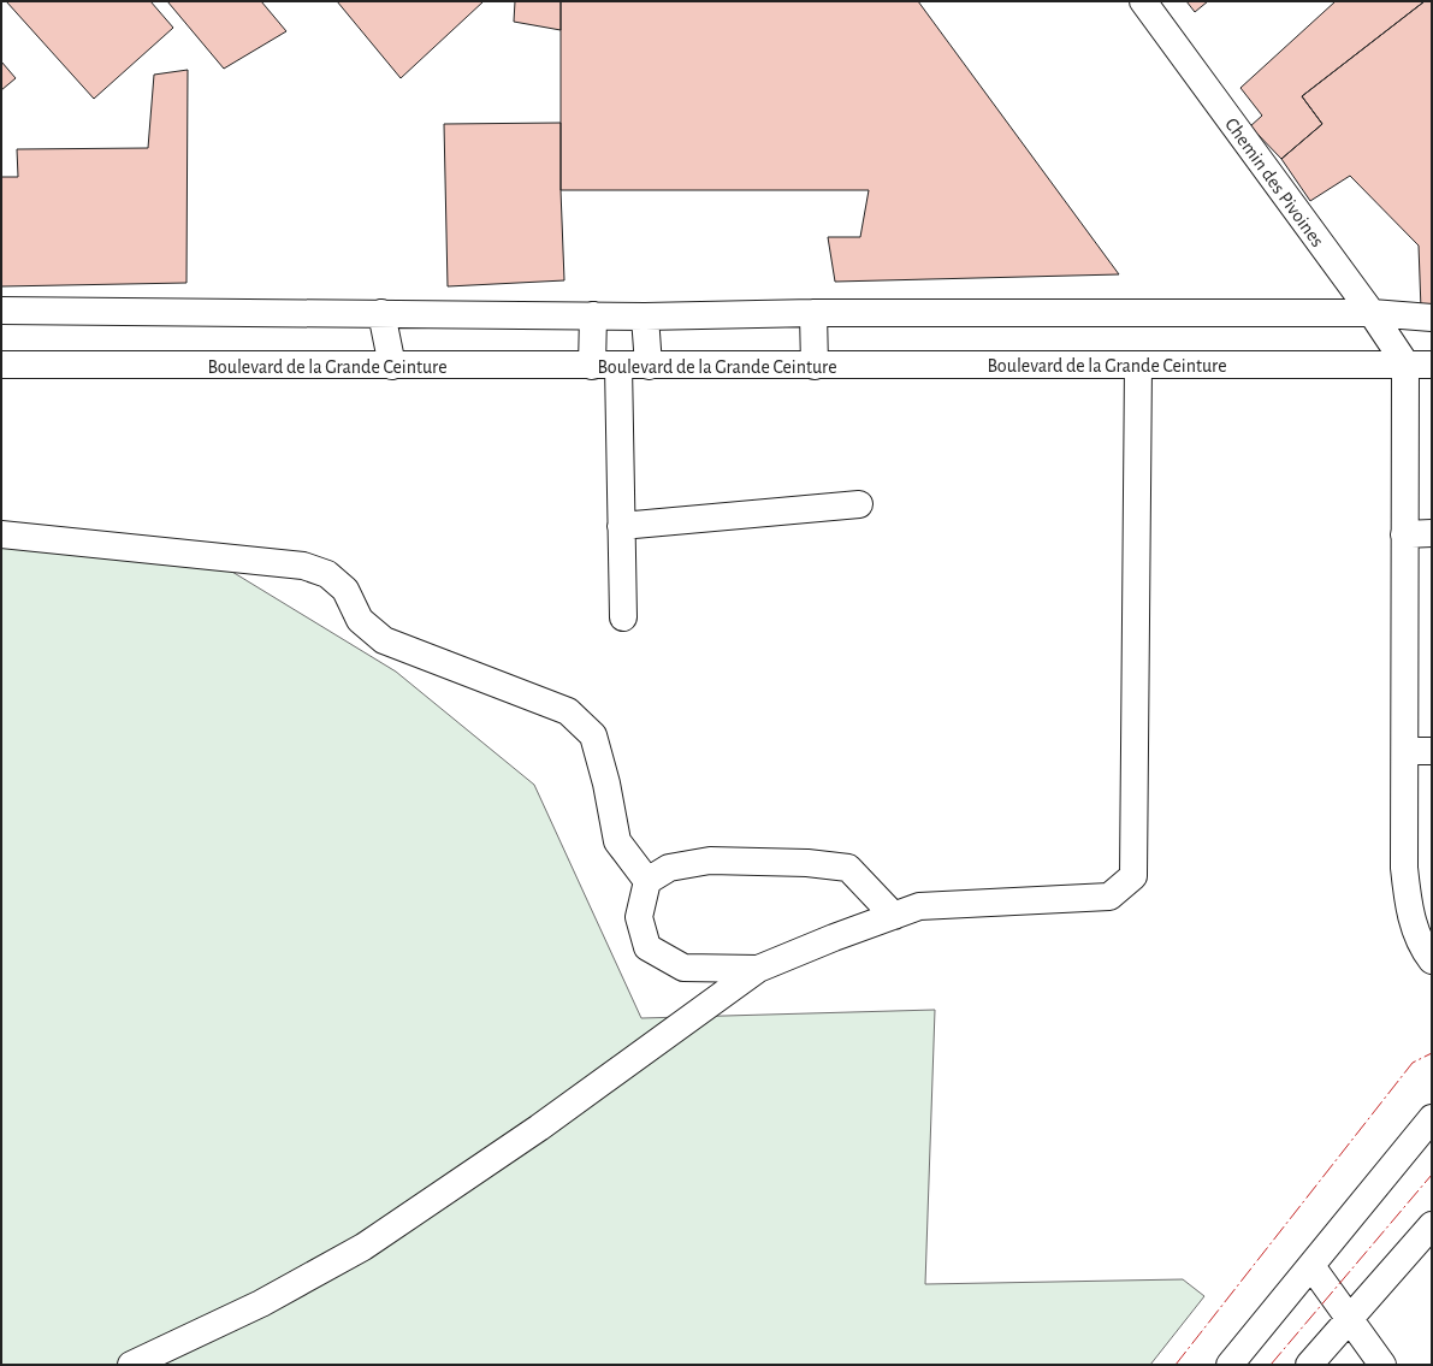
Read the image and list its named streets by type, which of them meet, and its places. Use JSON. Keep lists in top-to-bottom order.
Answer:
{
  "streets": {
    "street": ["Chemin des Pivoines", "Boulevard de la Grande Ceinture"]
  },
  "crossings": [
    ["Chemin des Pivoines", "Boulevard de la Grande Ceinture"]
  ]
}
